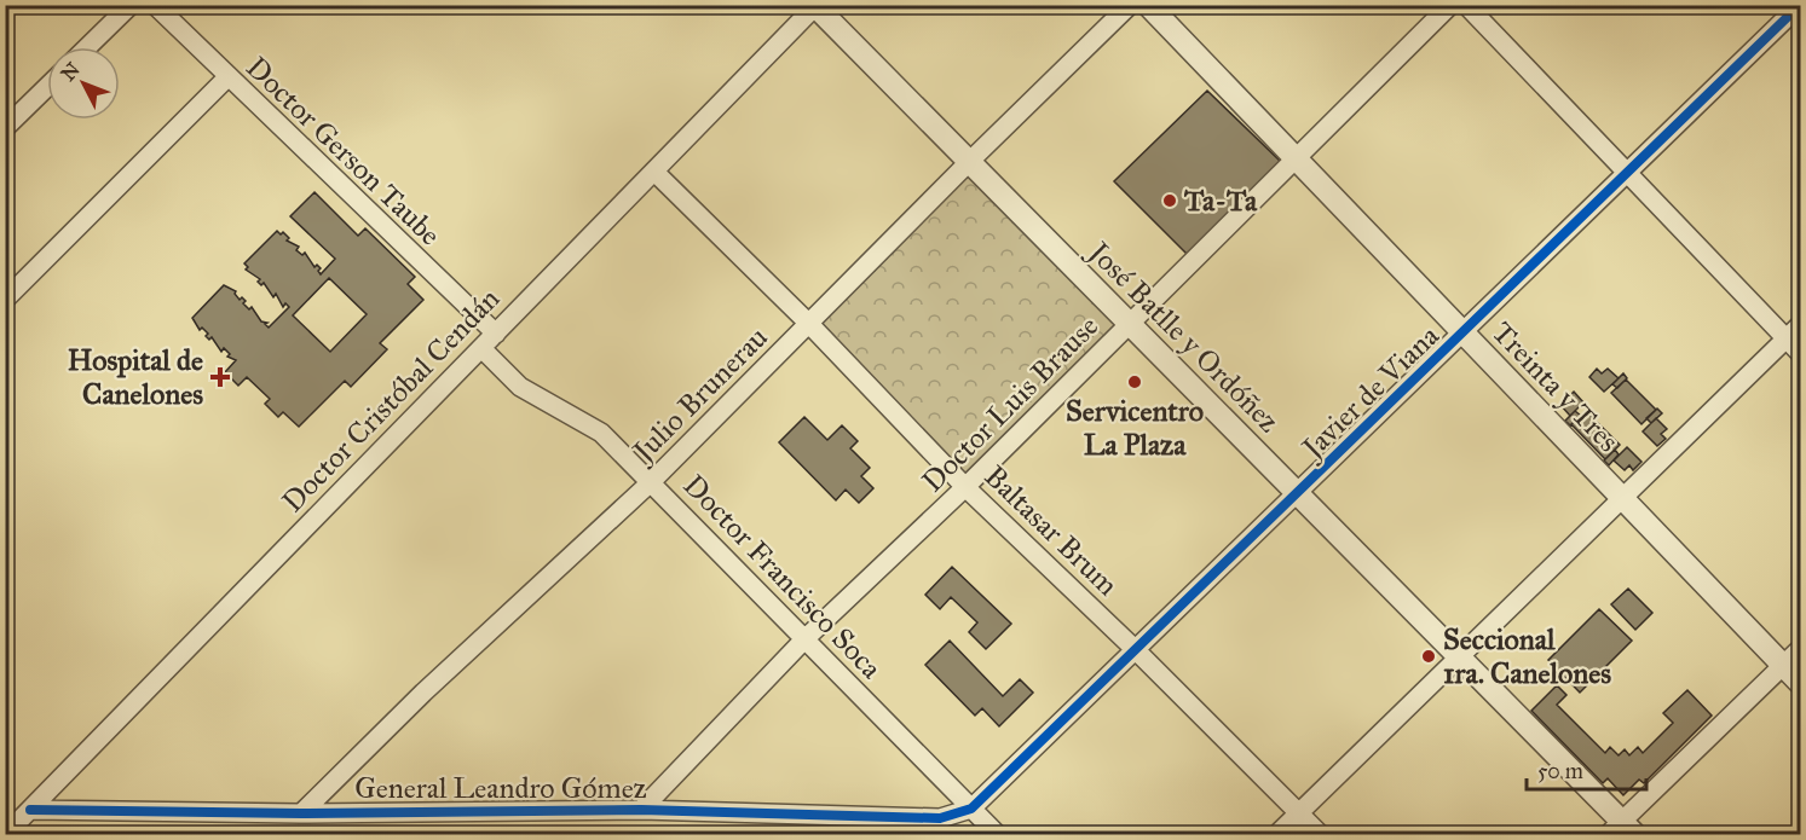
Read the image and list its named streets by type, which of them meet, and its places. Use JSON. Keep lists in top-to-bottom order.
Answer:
{
  "streets": {
    "street": [
      "Doctor Gerson Taube",
      "José Batlle y Ordóñez",
      "Treinta y Tres",
      "Javier de Viana",
      "Julio Brunerau",
      "Doctor Cristóbal Cendán",
      "Doctor Luis Brause",
      "Baltasar Brum",
      "Doctor Francisco Soca",
      "General Leandro Gómez"
    ]
  },
  "crossings": [
    ["Doctor Gerson Taube", "Doctor Cristóbal Cendán"],
    ["José Batlle y Ordóñez", "Javier de Viana"],
    ["José Batlle y Ordóñez", "Julio Brunerau"],
    ["José Batlle y Ordóñez", "Doctor Cristóbal Cendán"],
    ["José Batlle y Ordóñez", "Doctor Luis Brause"],
    ["Treinta y Tres", "Javier de Viana"],
    ["Treinta y Tres", "Doctor Luis Brause"],
    ["Javier de Viana", "Baltasar Brum"],
    ["Javier de Viana", "Doctor Francisco Soca"],
    ["Javier de Viana", "General Leandro Gómez"],
    ["Julio Brunerau", "Baltasar Brum"],
    ["Julio Brunerau", "Doctor Francisco Soca"],
    ["Julio Brunerau", "General Leandro Gómez"],
    ["Doctor Cristóbal Cendán", "Baltasar Brum"],
    ["Doctor Cristóbal Cendán", "Doctor Francisco Soca"],
    ["Doctor Cristóbal Cendán", "General Leandro Gómez"],
    ["Doctor Luis Brause", "Baltasar Brum"],
    ["Doctor Luis Brause", "Doctor Francisco Soca"],
    ["Doctor Luis Brause", "General Leandro Gómez"],
    ["Doctor Francisco Soca", "General Leandro Gómez"]
  ],
  "places": {
    "other": ["Ta-Ta", "Servicentro La Plaza", "Seccional 1ra. Canelones"],
    "health": ["Hospital de Canelones"]
  },
  "scale_bar": "50 m",
  "north": "top left"
}
